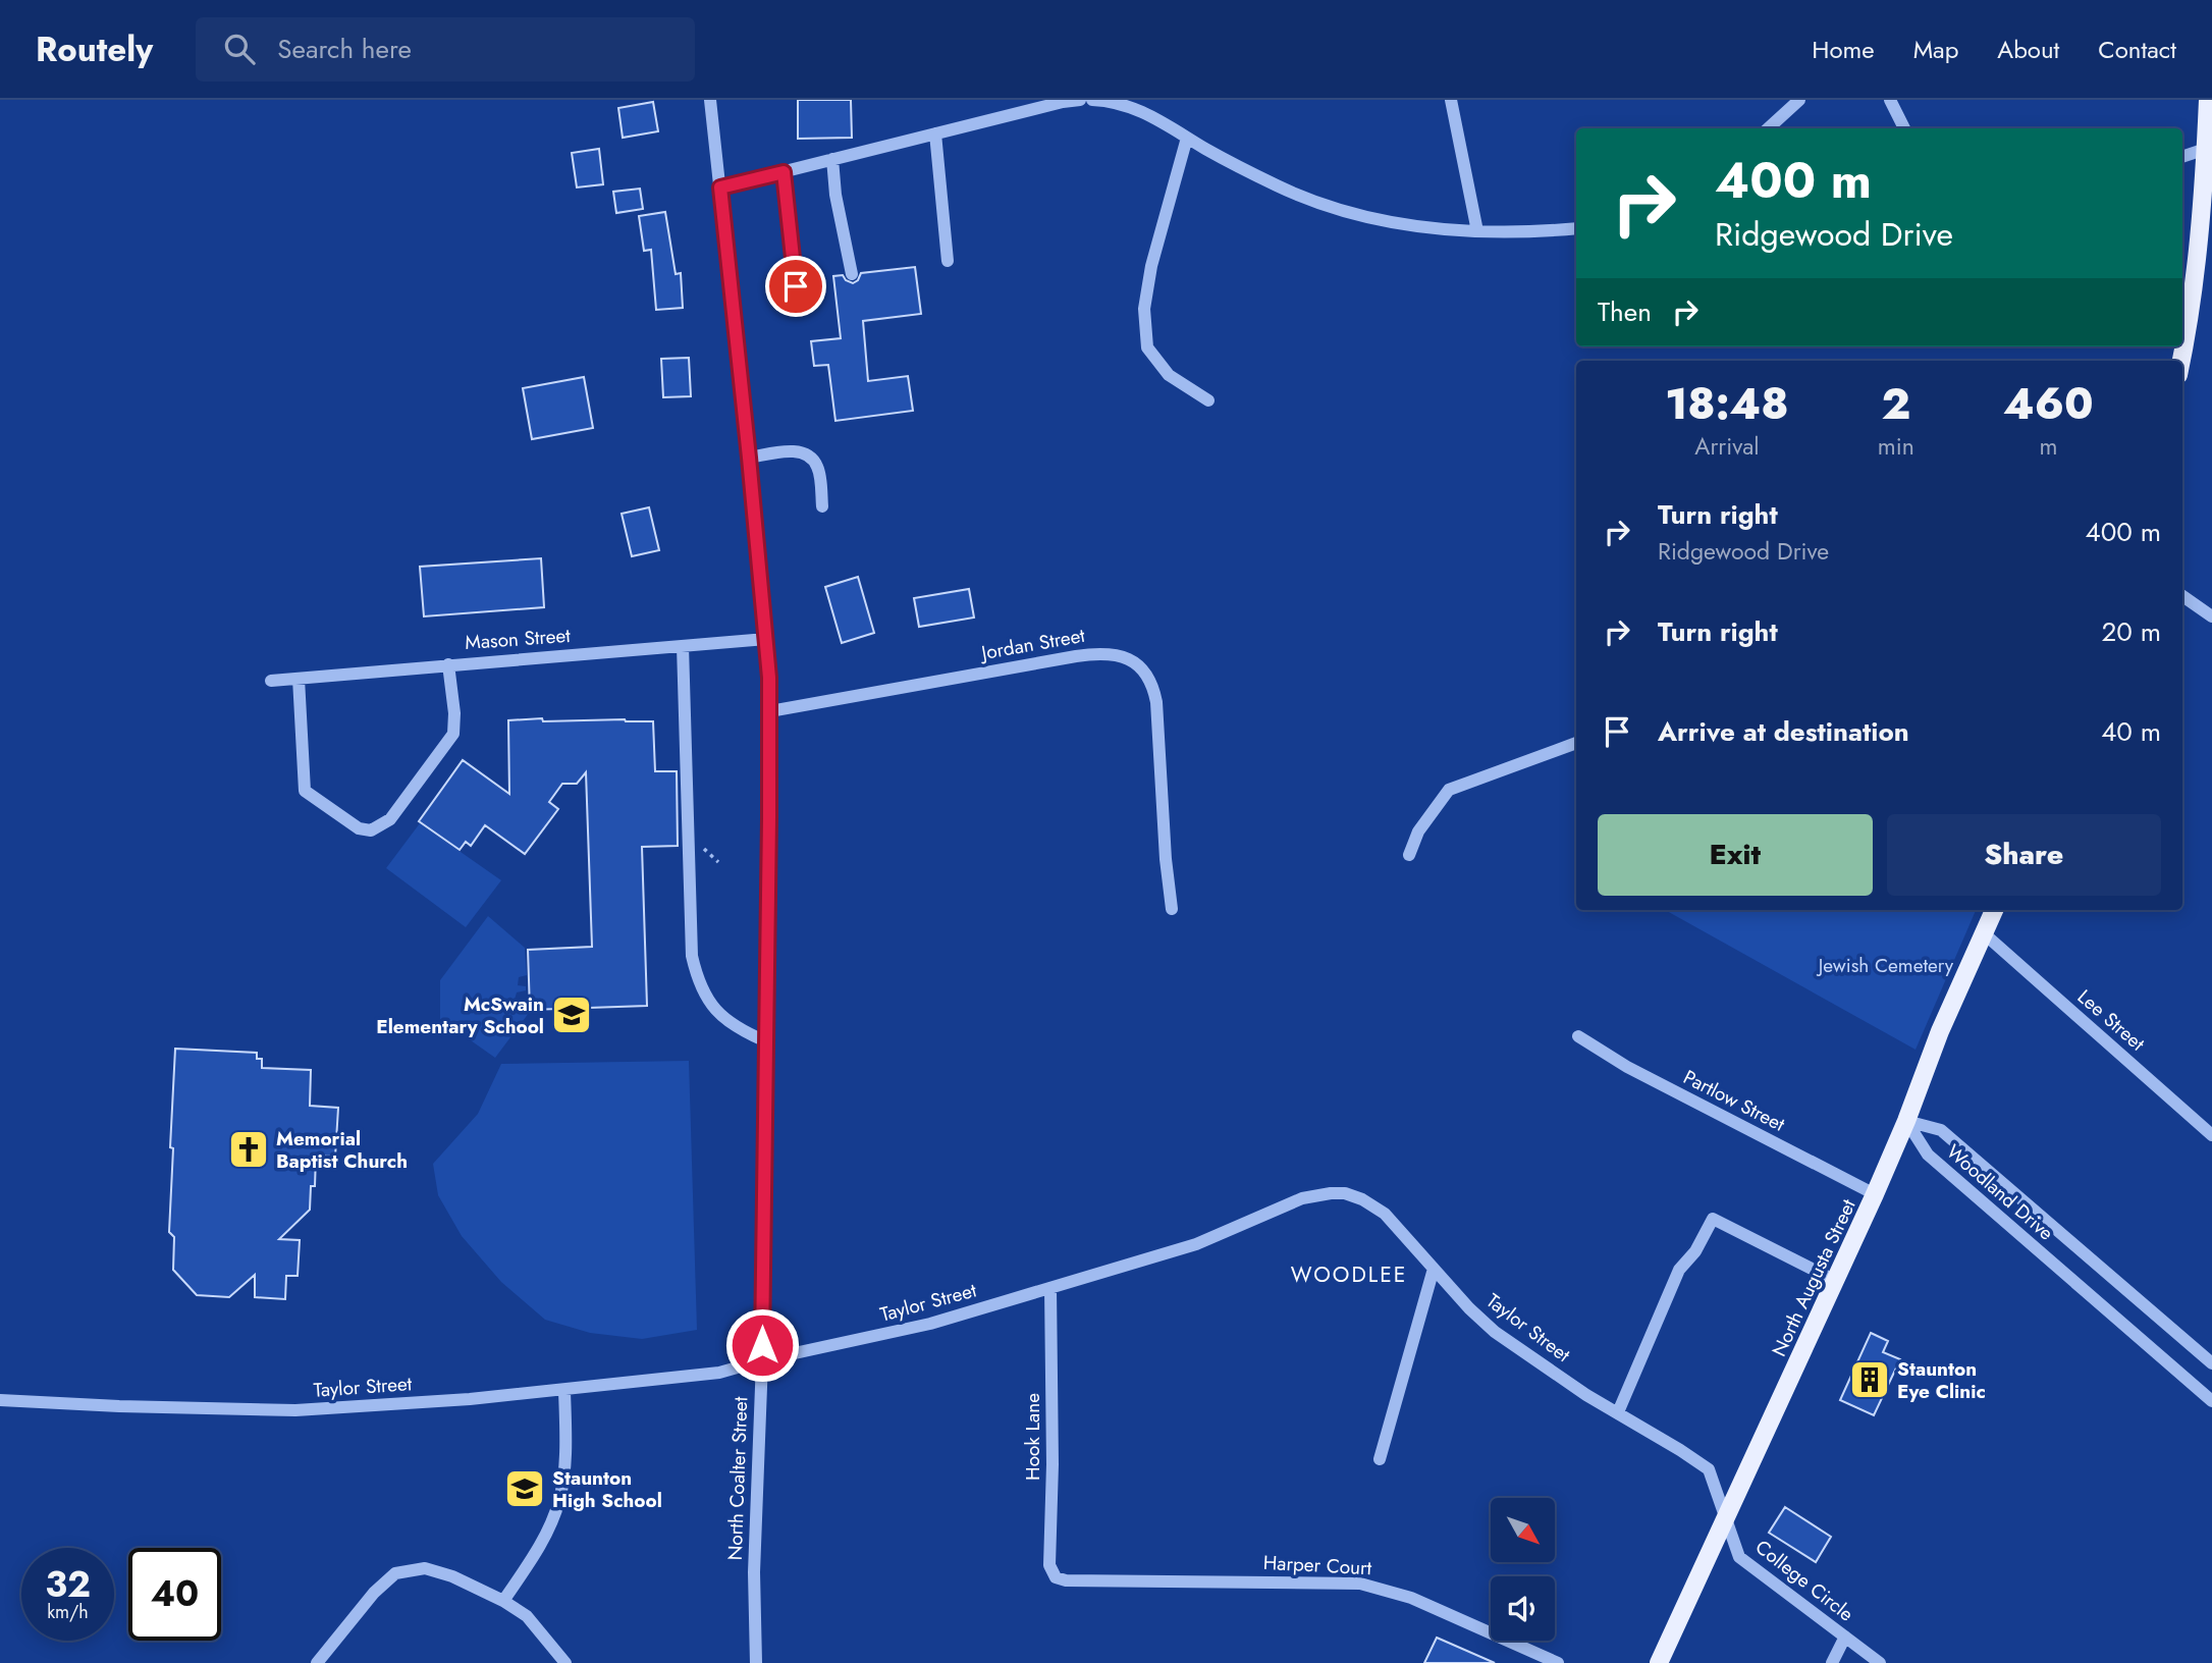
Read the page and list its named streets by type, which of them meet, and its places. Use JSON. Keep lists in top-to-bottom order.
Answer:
{
  "streets": {
    "main road": ["North Augusta Street"],
    "street": [
      "Mason Street",
      "Jordan Street",
      "Lee Street",
      "Partlow Street",
      "Woodland Drive",
      "Taylor Street",
      "Hook Lane",
      "North Coalter Street",
      "Harper Court",
      "College Circle"
    ]
  },
  "crossings": [
    ["Mason Street", "North Coalter Street"],
    ["Jordan Street", "North Coalter Street"],
    ["Lee Street", "North Augusta Street"],
    ["Partlow Street", "North Augusta Street"],
    ["Woodland Drive", "North Augusta Street"],
    ["North Augusta Street", "Taylor Street"],
    ["North Augusta Street", "College Circle"],
    ["Taylor Street", "Hook Lane"],
    ["Taylor Street", "North Coalter Street"],
    ["Taylor Street", "College Circle"],
    ["Hook Lane", "Harper Court"]
  ],
  "districts": ["WOODLEE"],
  "parks": ["Jewish Cemetery"],
  "places": {
    "school or university": ["McSwain Elementary School", "Staunton High School"],
    "church": ["Memorial Baptist Church"],
    "building": ["Staunton Eye Clinic"]
  },
  "north": "bottom right",
  "page": {
    "header": "Routely",
    "search": "Search here",
    "nav": [
      "Home",
      "Map",
      "About",
      "Contact"
    ],
    "turn": ["400 m", "Ridgewood Drive"],
    "then": "Then",
    "eta": [
      "18:48",
      "Arrival",
      "2",
      "min",
      "460",
      "m"
    ],
    "list": [
      {
        "name": "Turn right",
        "note": "Ridgewood Drive",
        "value": "400 m"
      },
      {
        "name": "Turn right",
        "value": "20 m"
      },
      {
        "name": "Arrive at destination",
        "value": "40 m"
      }
    ],
    "buttons": ["Exit", "Share"],
    "speed": "32 km/h",
    "limit": "40"
  }
}
